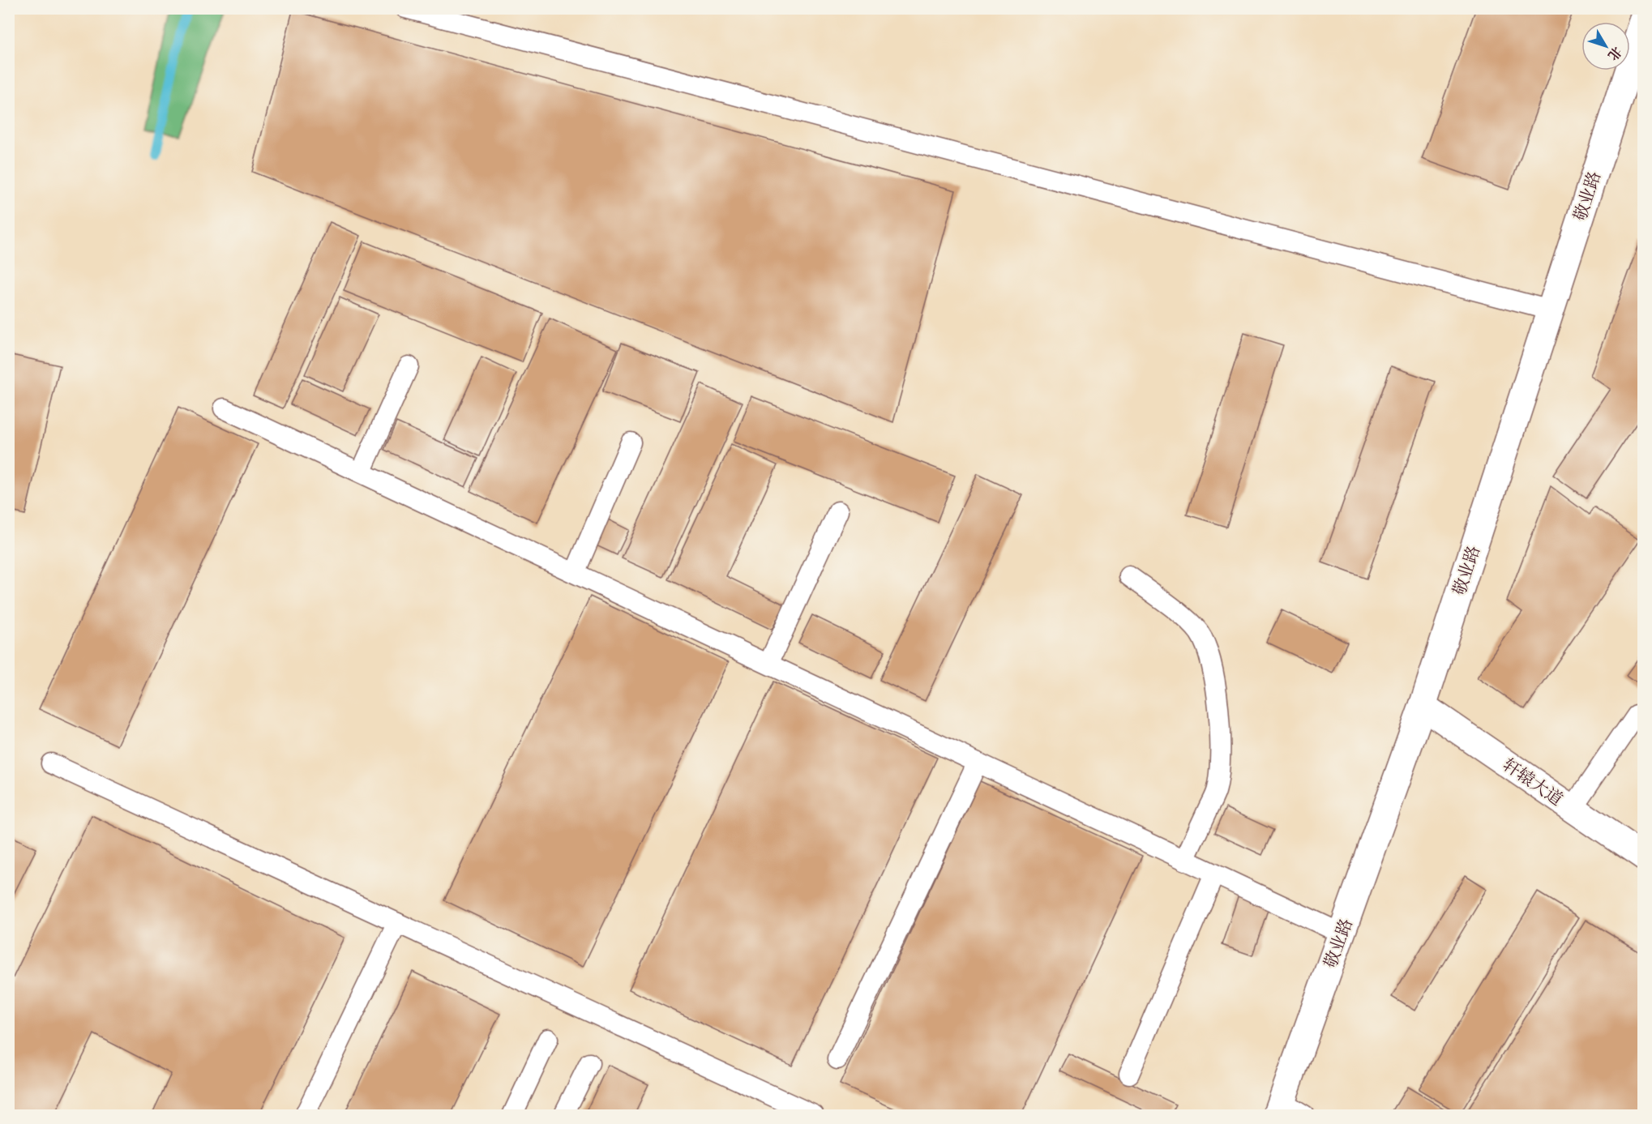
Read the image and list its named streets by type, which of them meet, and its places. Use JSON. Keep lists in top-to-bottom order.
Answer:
{
  "streets": {
    "street": ["敬业路", "轩辕大道"]
  },
  "crossings": [
    ["敬业路", "轩辕大道"]
  ],
  "north": "bottom right"
}
